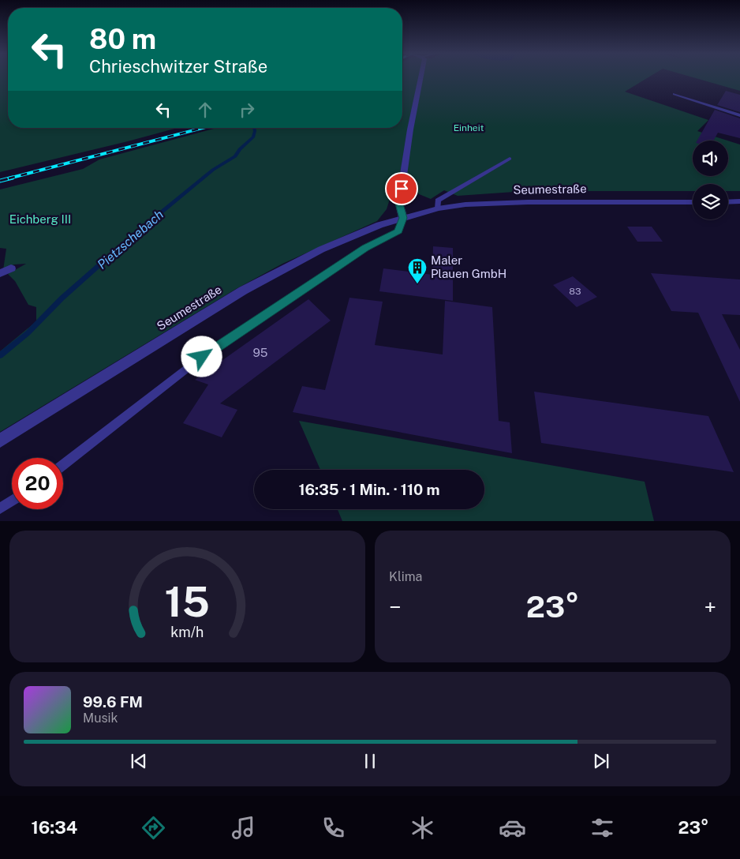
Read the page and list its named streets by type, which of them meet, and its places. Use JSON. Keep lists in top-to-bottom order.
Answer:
{
  "streets": {
    "street": ["Seumestraße"]
  },
  "water": ["Pietzschebach"],
  "parks": ["Einheit", "Eichberg III"],
  "places": {
    "building": ["Maler Plauen GmbH"]
  },
  "house_numbers": ["83", "95"],
  "page": {
    "turn": ["80 m", "Chrieschwitzer Straße"],
    "limit": "20",
    "trip": "16:35 · 1 Min. · 110 m",
    "tile": "Klima",
    "heat": ["−", "23°", "+"],
    "song": ["99.6 FM", "Musik"],
    "tabs": ["16:34", "23°"],
    "gauge": ["15", "km/h"]
  }
}
